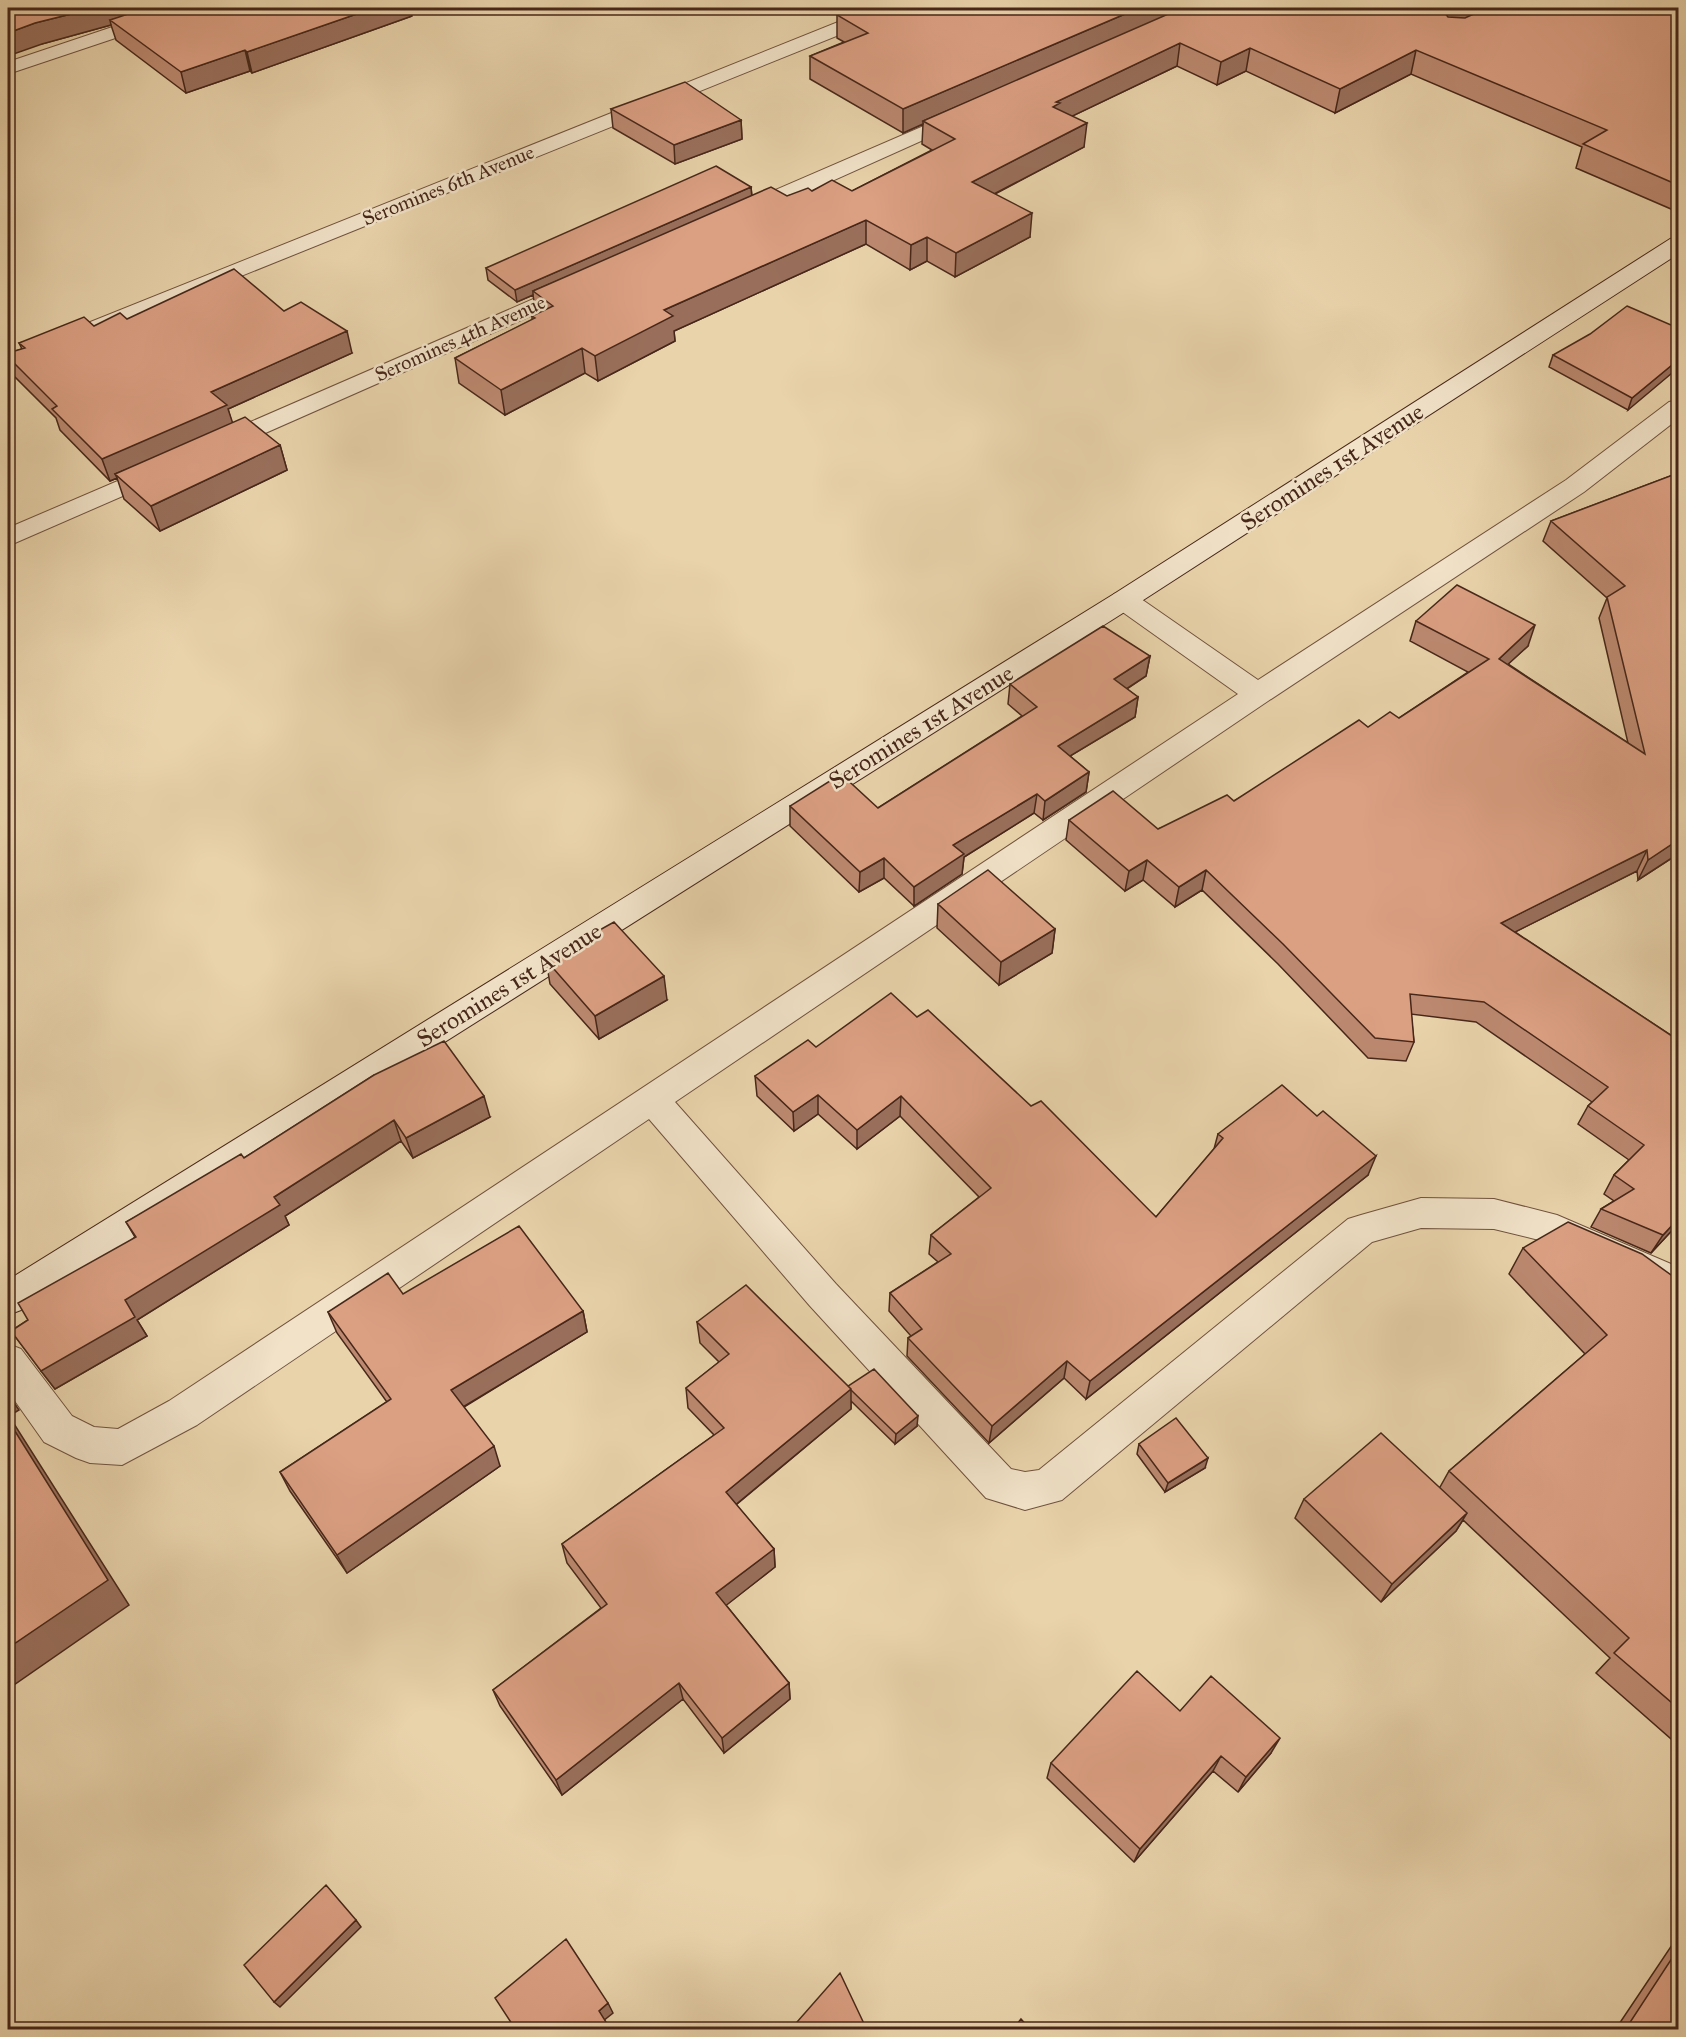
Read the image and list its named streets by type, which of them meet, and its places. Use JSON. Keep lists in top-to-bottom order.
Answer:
{
  "streets": {
    "street": ["Seromines 6th Avenue", "Seromines 4th Avenue", "Seromines 1st Avenue"]
  }
}
